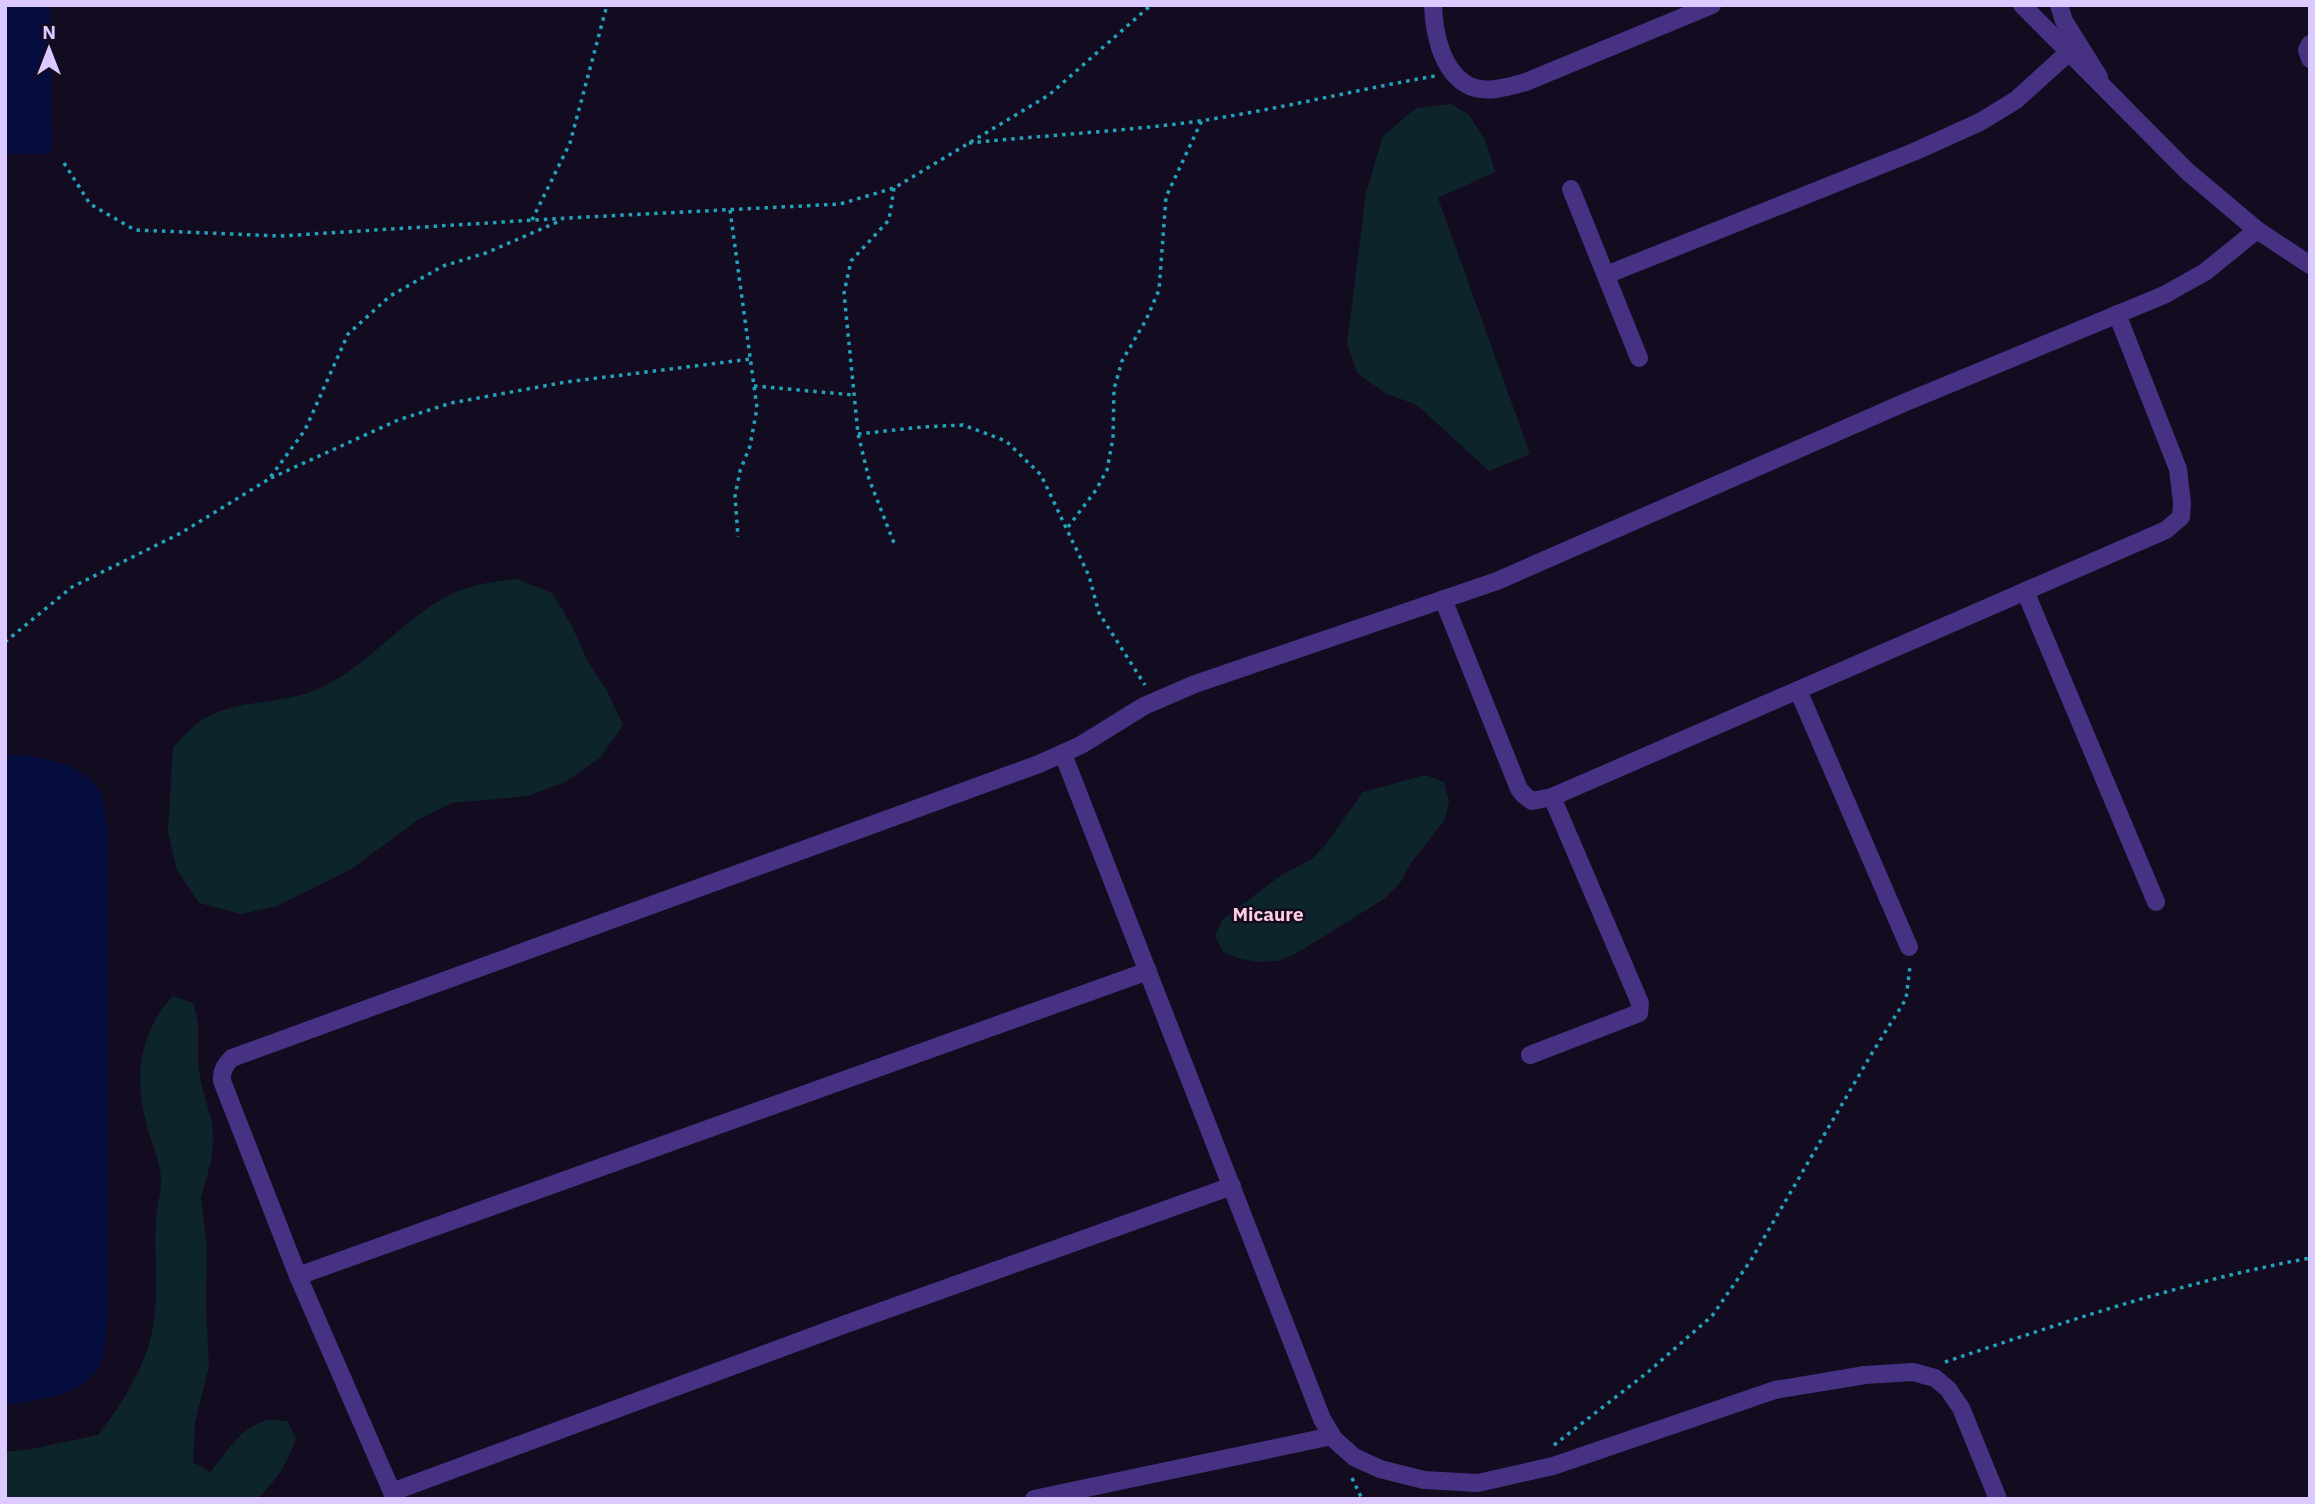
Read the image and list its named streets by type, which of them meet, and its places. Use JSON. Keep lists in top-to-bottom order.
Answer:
{
  "districts": ["Micaure"],
  "north": "top"
}
